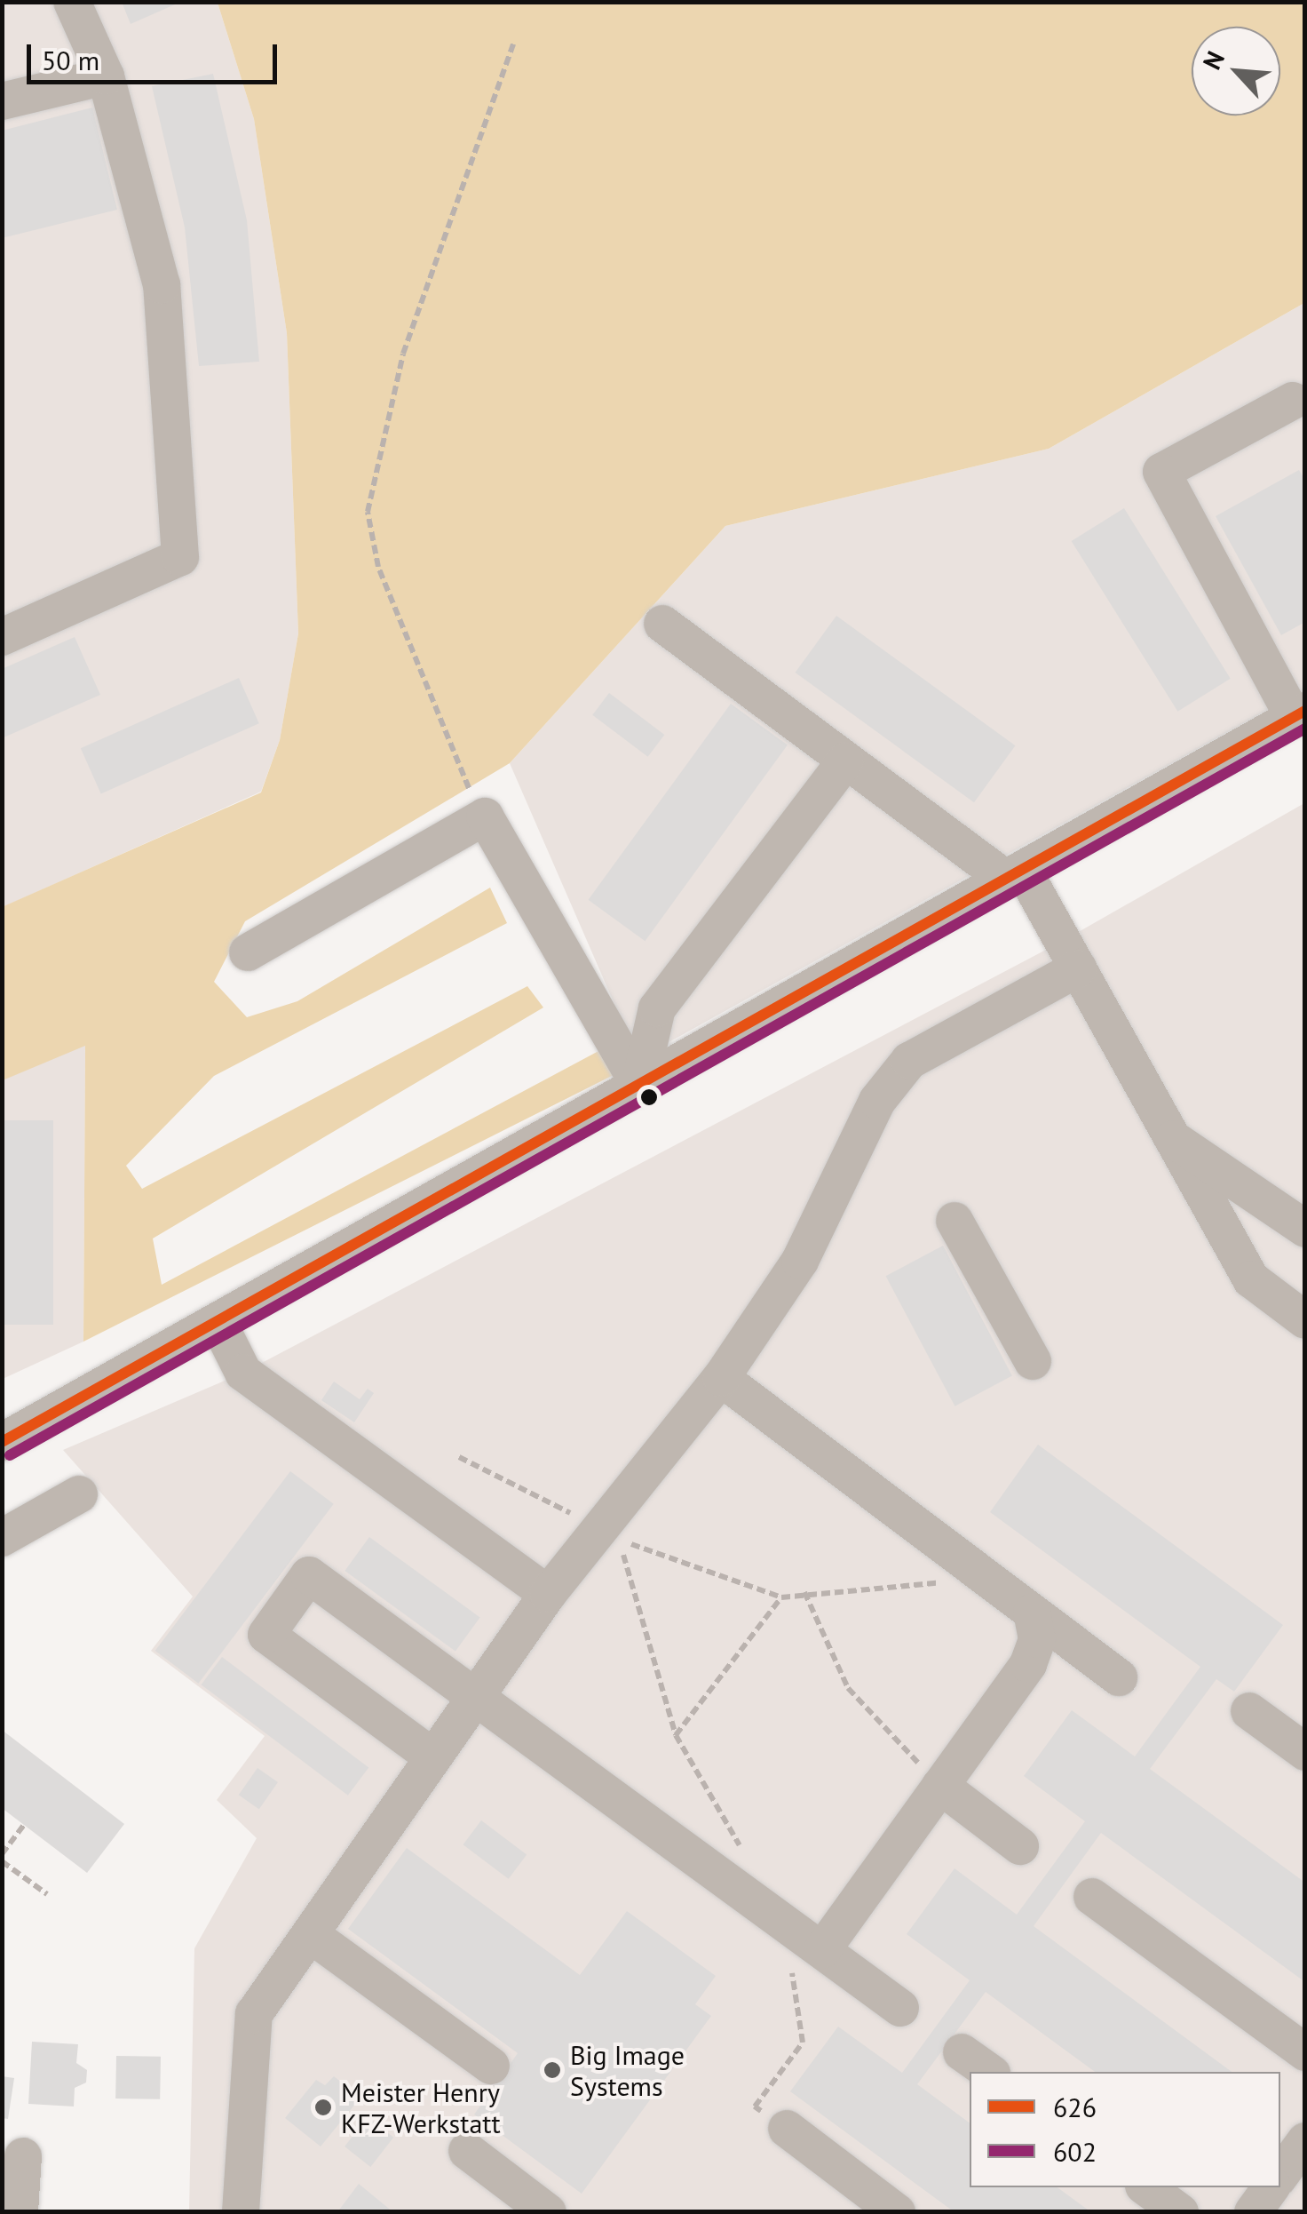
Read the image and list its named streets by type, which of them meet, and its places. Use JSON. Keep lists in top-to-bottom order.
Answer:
{
  "places": ["Big Image Systems", "Meister Henry KFZ-Werkstatt"],
  "lines": ["transit line 626", "transit line 602"],
  "legend": ["626", "602"],
  "scale_bar": "50 m",
  "north": "top left"
}
